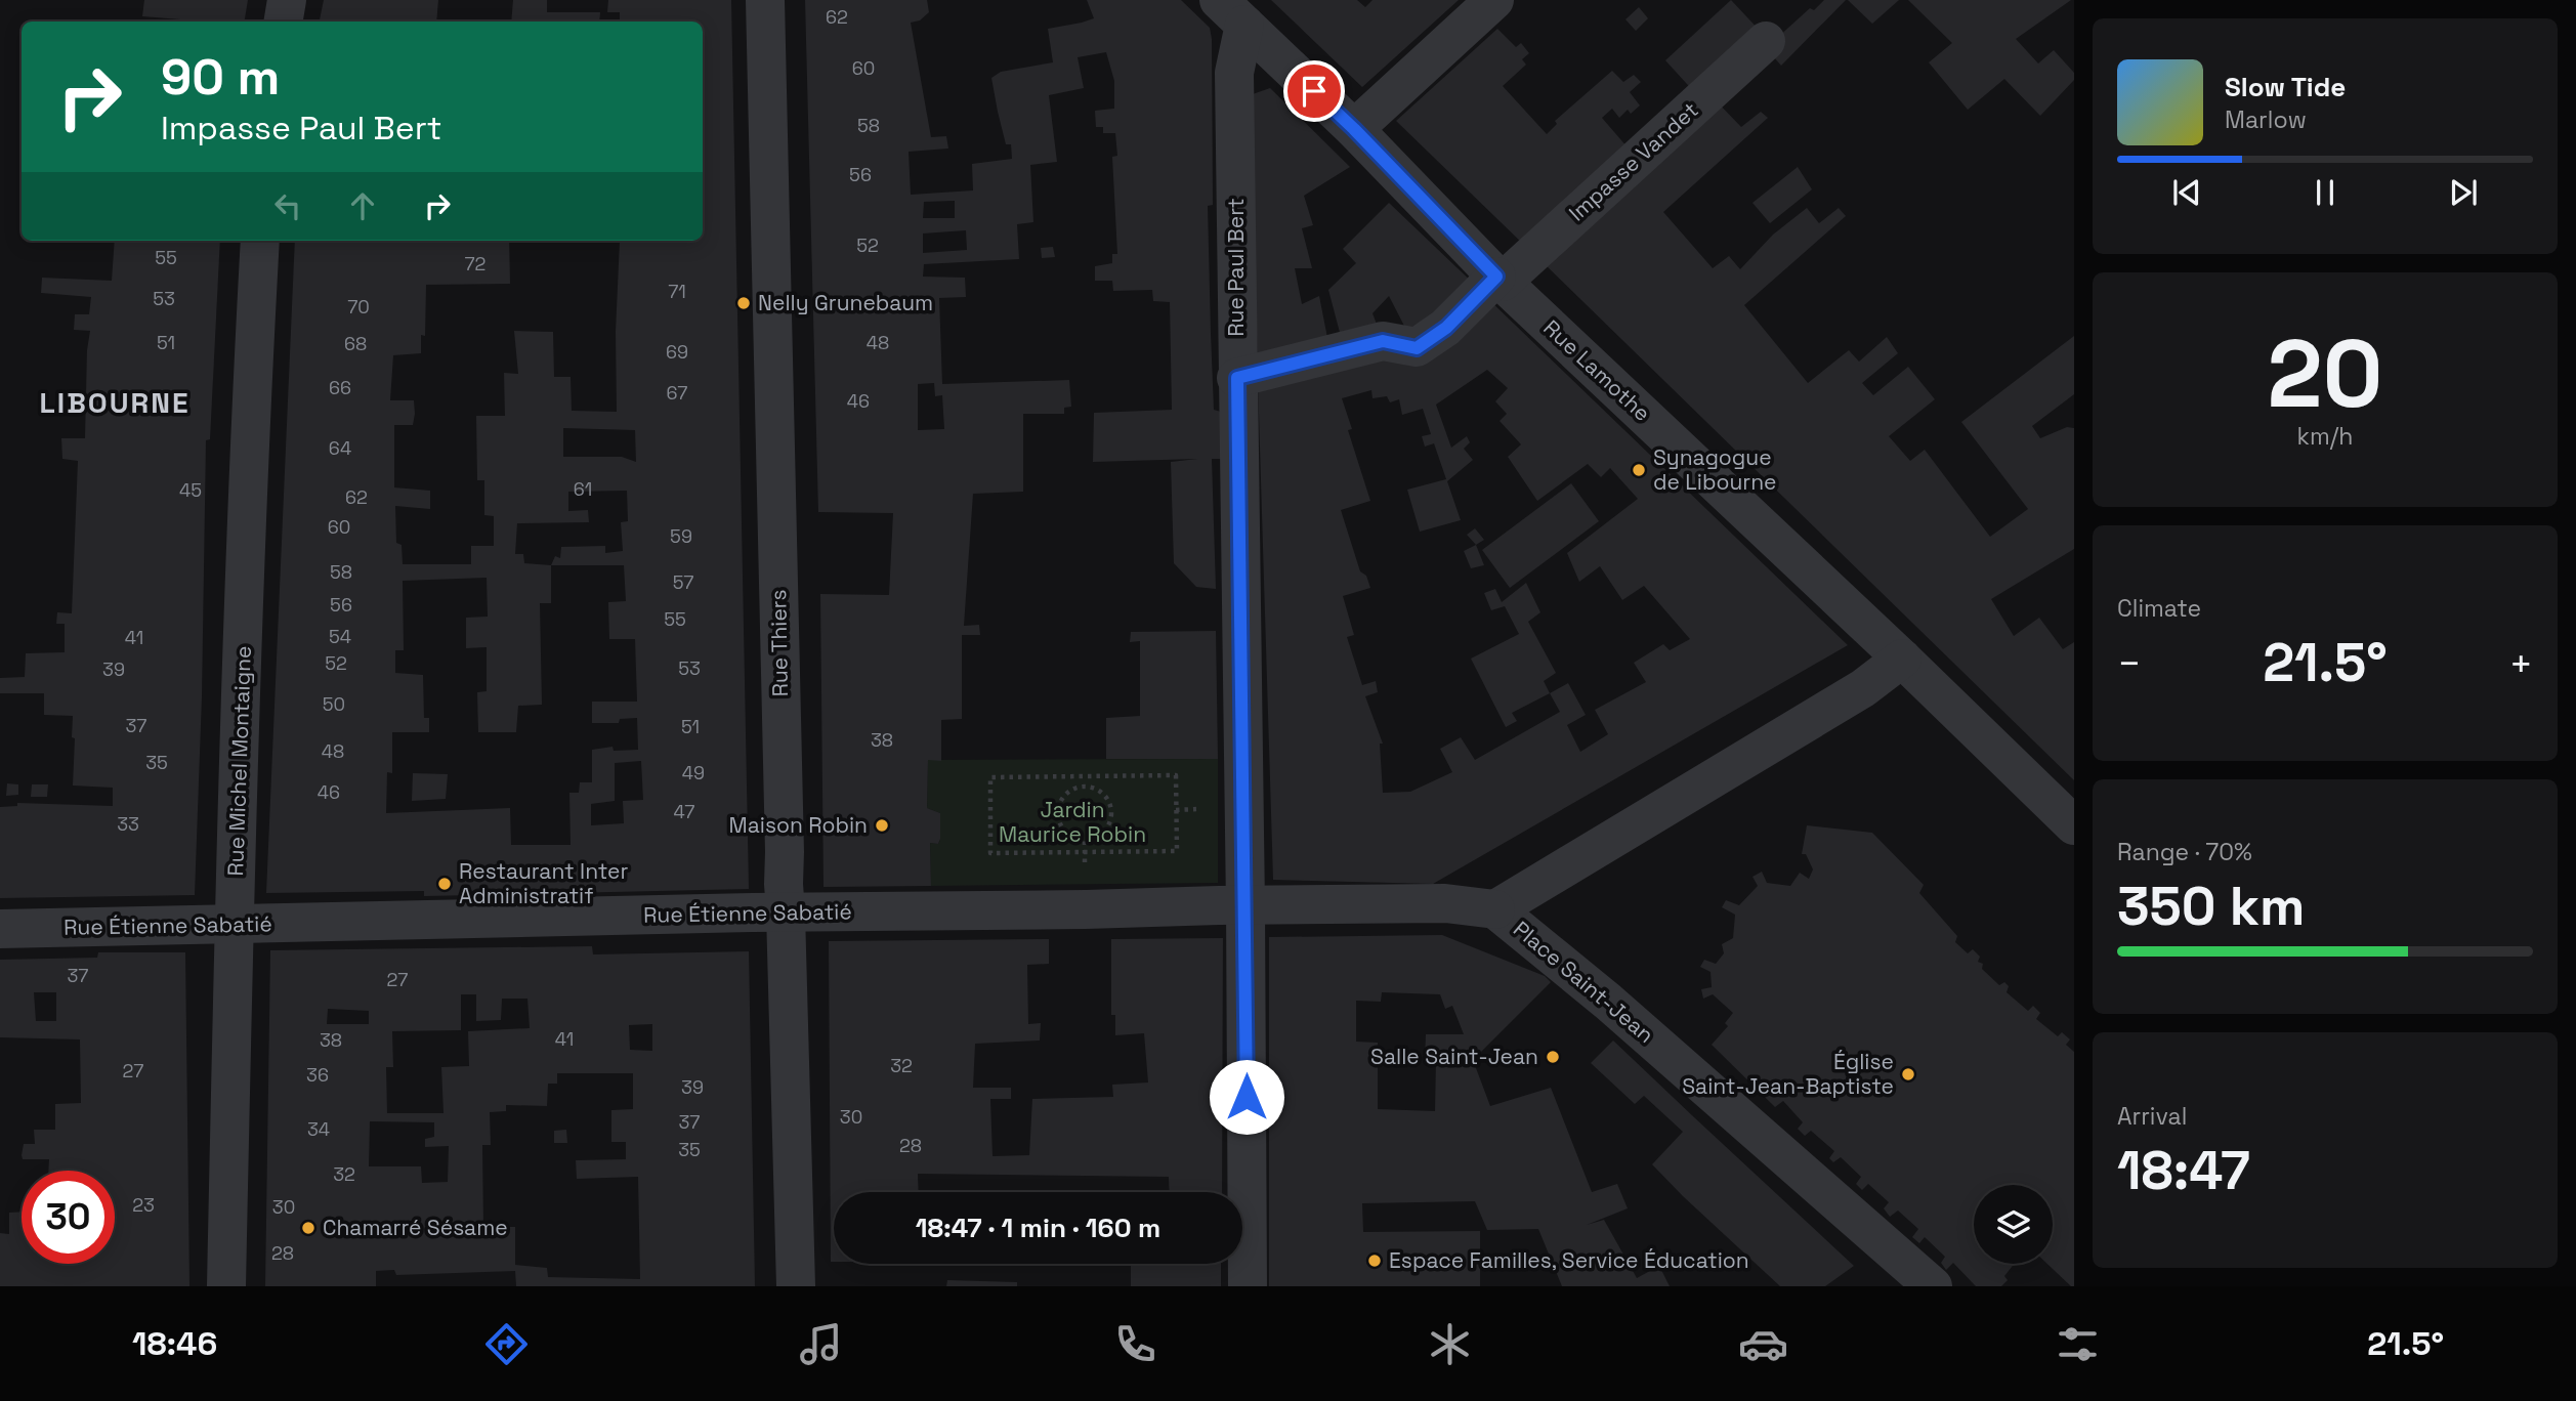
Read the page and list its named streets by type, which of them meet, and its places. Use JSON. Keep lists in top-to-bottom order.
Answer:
{
  "streets": {
    "street": [
      "Impasse Vandet",
      "Rue Paul Bert",
      "Rue Lamothe",
      "Rue Thiers",
      "Rue Michel Montaigne",
      "Rue Étienne Sabatié",
      "Place Saint-Jean"
    ]
  },
  "crossings": [
    ["Impasse Vandet", "Rue Paul Bert"],
    ["Impasse Vandet", "Rue Lamothe"],
    ["Rue Paul Bert", "Rue Lamothe"],
    ["Rue Paul Bert", "Rue Étienne Sabatié"],
    ["Rue Lamothe", "Place Saint-Jean"],
    ["Rue Thiers", "Rue Étienne Sabatié"],
    ["Rue Michel Montaigne", "Rue Étienne Sabatié"],
    ["Rue Étienne Sabatié", "Place Saint-Jean"]
  ],
  "districts": ["LIBOURNE"],
  "parks": ["Jardin Maurice Robin"],
  "places": [
    "Nelly Grunebaum",
    "Synagogue de Libourne",
    "Maison Robin",
    "Restaurant Inter Administratif",
    "Salle Saint-Jean",
    "Église Saint-Jean-Baptiste",
    "Chamarré Sésame",
    "Espace Familles, Service Éducation"
  ],
  "house_numbers": [
    "62",
    "60",
    "58",
    "56",
    "52",
    "55",
    "72",
    "71",
    "53",
    "70",
    "51",
    "48",
    "68",
    "69",
    "66",
    "67",
    "46",
    "64",
    "61",
    "45",
    "62",
    "60",
    "59",
    "58",
    "57",
    "56",
    "55",
    "54",
    "41",
    "52",
    "53",
    "39",
    "50",
    "37",
    "51",
    "38",
    "48",
    "35",
    "49",
    "46",
    "47",
    "33",
    "37",
    "27",
    "41",
    "38",
    "32",
    "27",
    "36",
    "39",
    "30",
    "37",
    "34",
    "28",
    "35",
    "32",
    "23",
    "30",
    "28"
  ],
  "page": {
    "turn": ["90 m", "Impasse Paul Bert"],
    "song": ["Slow Tide", "Marlow"],
    "tile": [
      ["20", "km/h"],
      "Climate",
      ["Range · 70%", "350 km"],
      ["Arrival", "18:47"]
    ],
    "heat": ["−", "21.5°", "+"],
    "limit": "30",
    "trip": "18:47 · 1 min · 160 m",
    "tabs": ["18:46", "21.5°"]
  }
}
